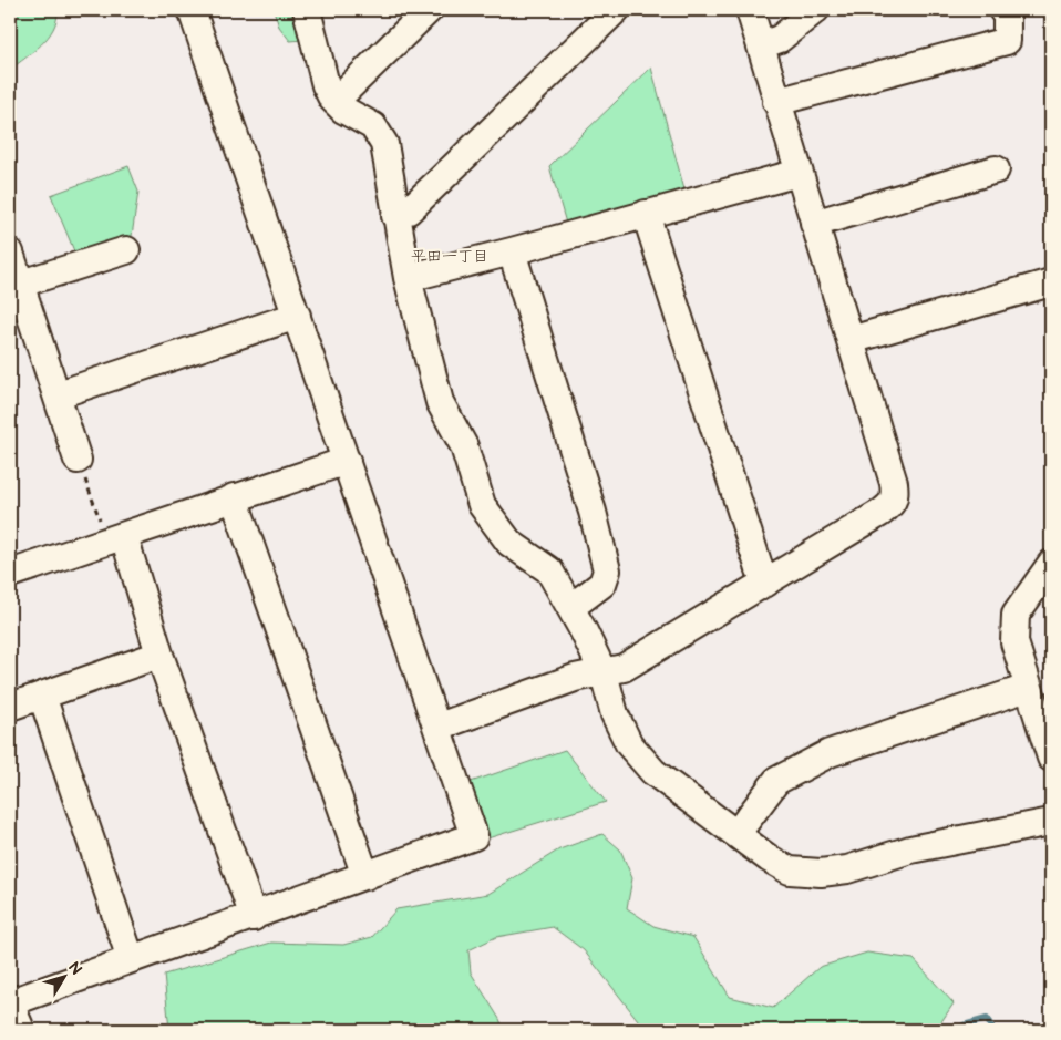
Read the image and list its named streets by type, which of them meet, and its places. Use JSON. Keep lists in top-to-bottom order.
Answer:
{
  "districts": ["平田一丁目"],
  "north": "top right"
}
